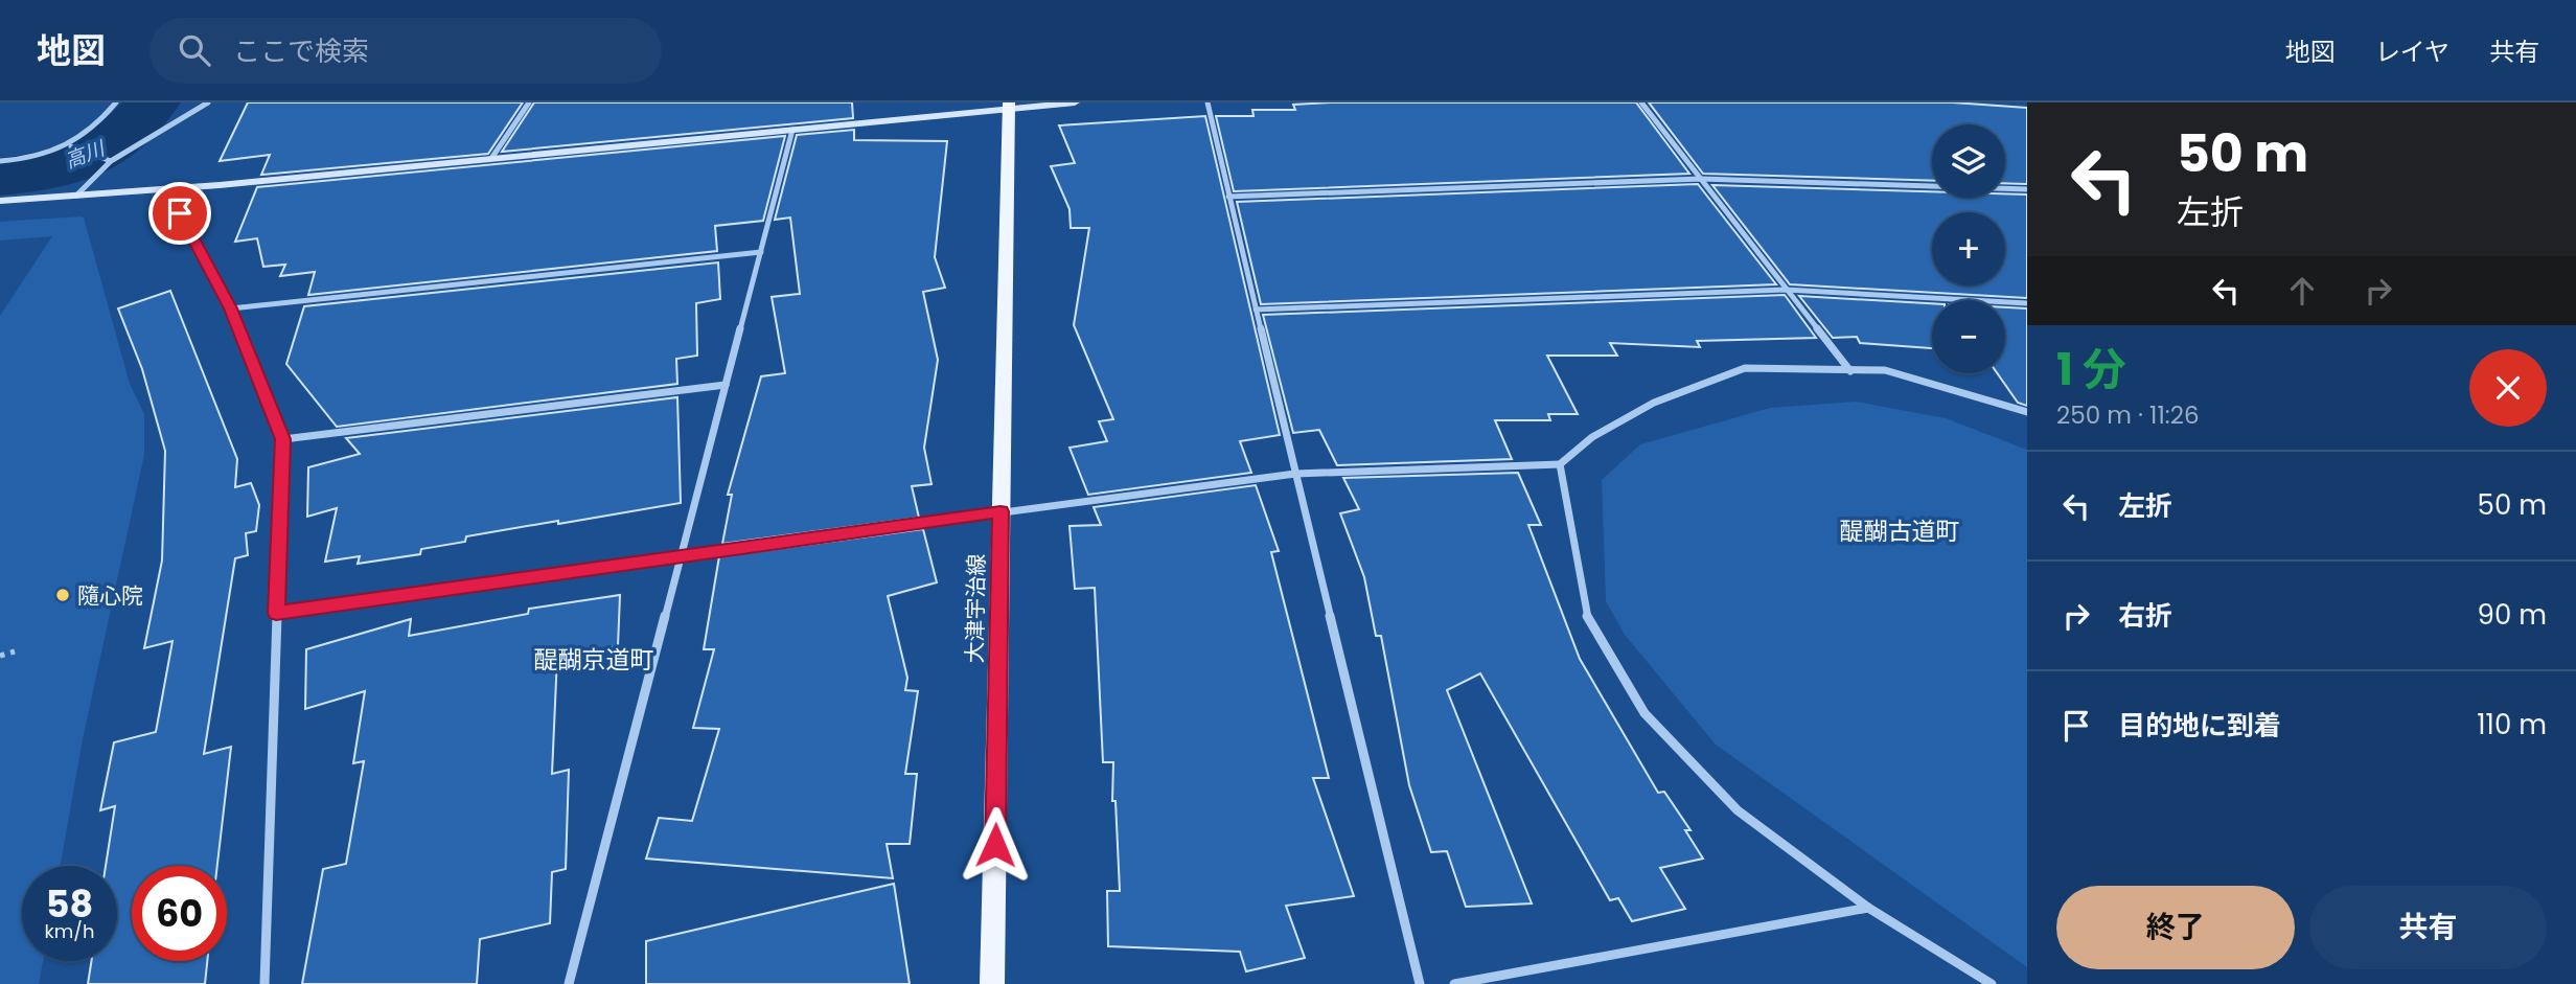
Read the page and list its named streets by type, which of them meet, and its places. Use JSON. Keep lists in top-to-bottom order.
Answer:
{
  "streets": {
    "main road": ["大津宇治線"]
  },
  "districts": ["醍醐古道町", "醍醐京道町"],
  "water": ["高川"],
  "places": ["隨心院"],
  "page": {
    "header": "地図",
    "search": "ここで検索",
    "nav": ["地図", "レイヤ", "共有"],
    "turn": ["50 m", "左折"],
    "map_buttons": ["+", "−"],
    "heading": ["1 分", "250 m · 11:26"],
    "list": [
      {
        "name": "左折",
        "value": "50 m"
      },
      {
        "name": "右折",
        "value": "90 m"
      },
      {
        "name": "目的地に到着",
        "value": "110 m"
      }
    ],
    "speed": "58 km/h",
    "limit": "60",
    "buttons": ["終了", "共有"]
  }
}
